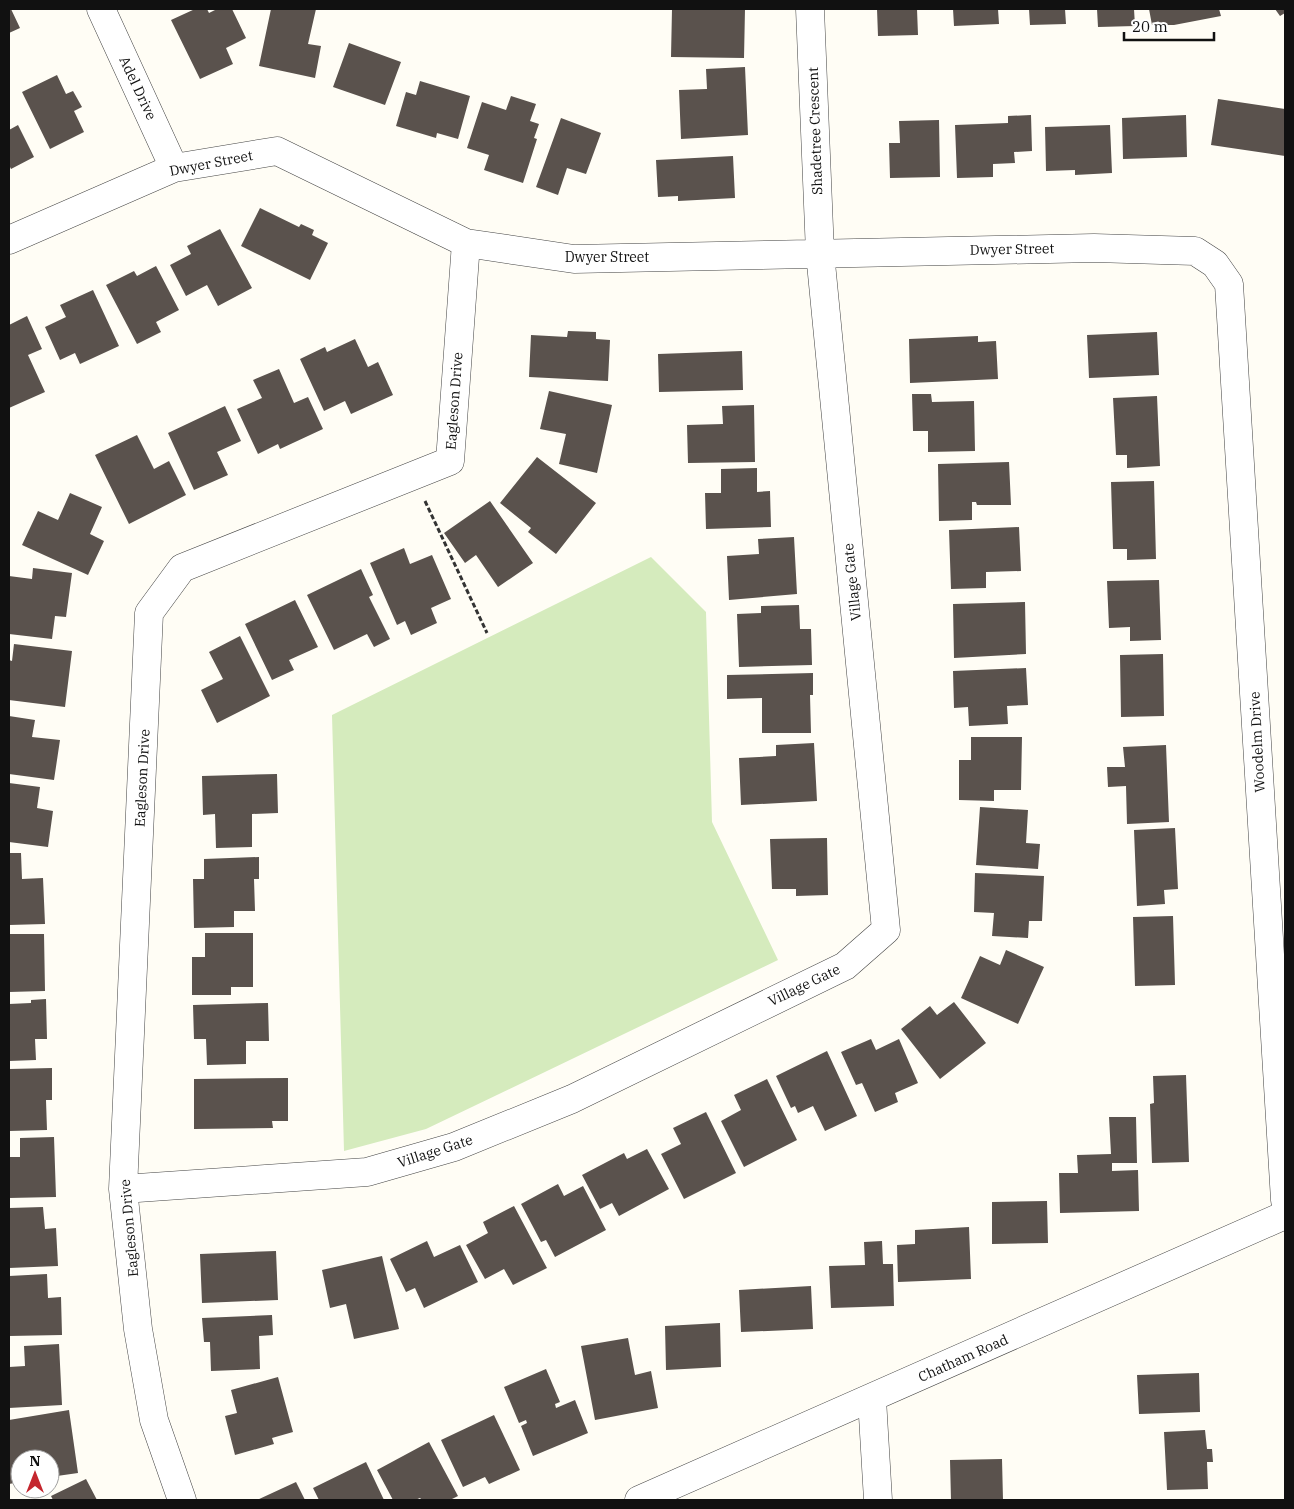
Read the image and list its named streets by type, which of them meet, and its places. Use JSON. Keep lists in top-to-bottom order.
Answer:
{
  "streets": {
    "street": [
      "Adel Drive",
      "Shadetree Crescent",
      "Dwyer Street",
      "Eagleson Drive",
      "Village Gate",
      "Woodelm Drive",
      "Chatham Road"
    ]
  },
  "crossings": [
    ["Adel Drive", "Dwyer Street"],
    ["Shadetree Crescent", "Dwyer Street"],
    ["Shadetree Crescent", "Village Gate"],
    ["Dwyer Street", "Eagleson Drive"],
    ["Dwyer Street", "Village Gate"],
    ["Dwyer Street", "Woodelm Drive"],
    ["Eagleson Drive", "Village Gate"]
  ],
  "scale_bar": "20 m",
  "north": "top"
}
